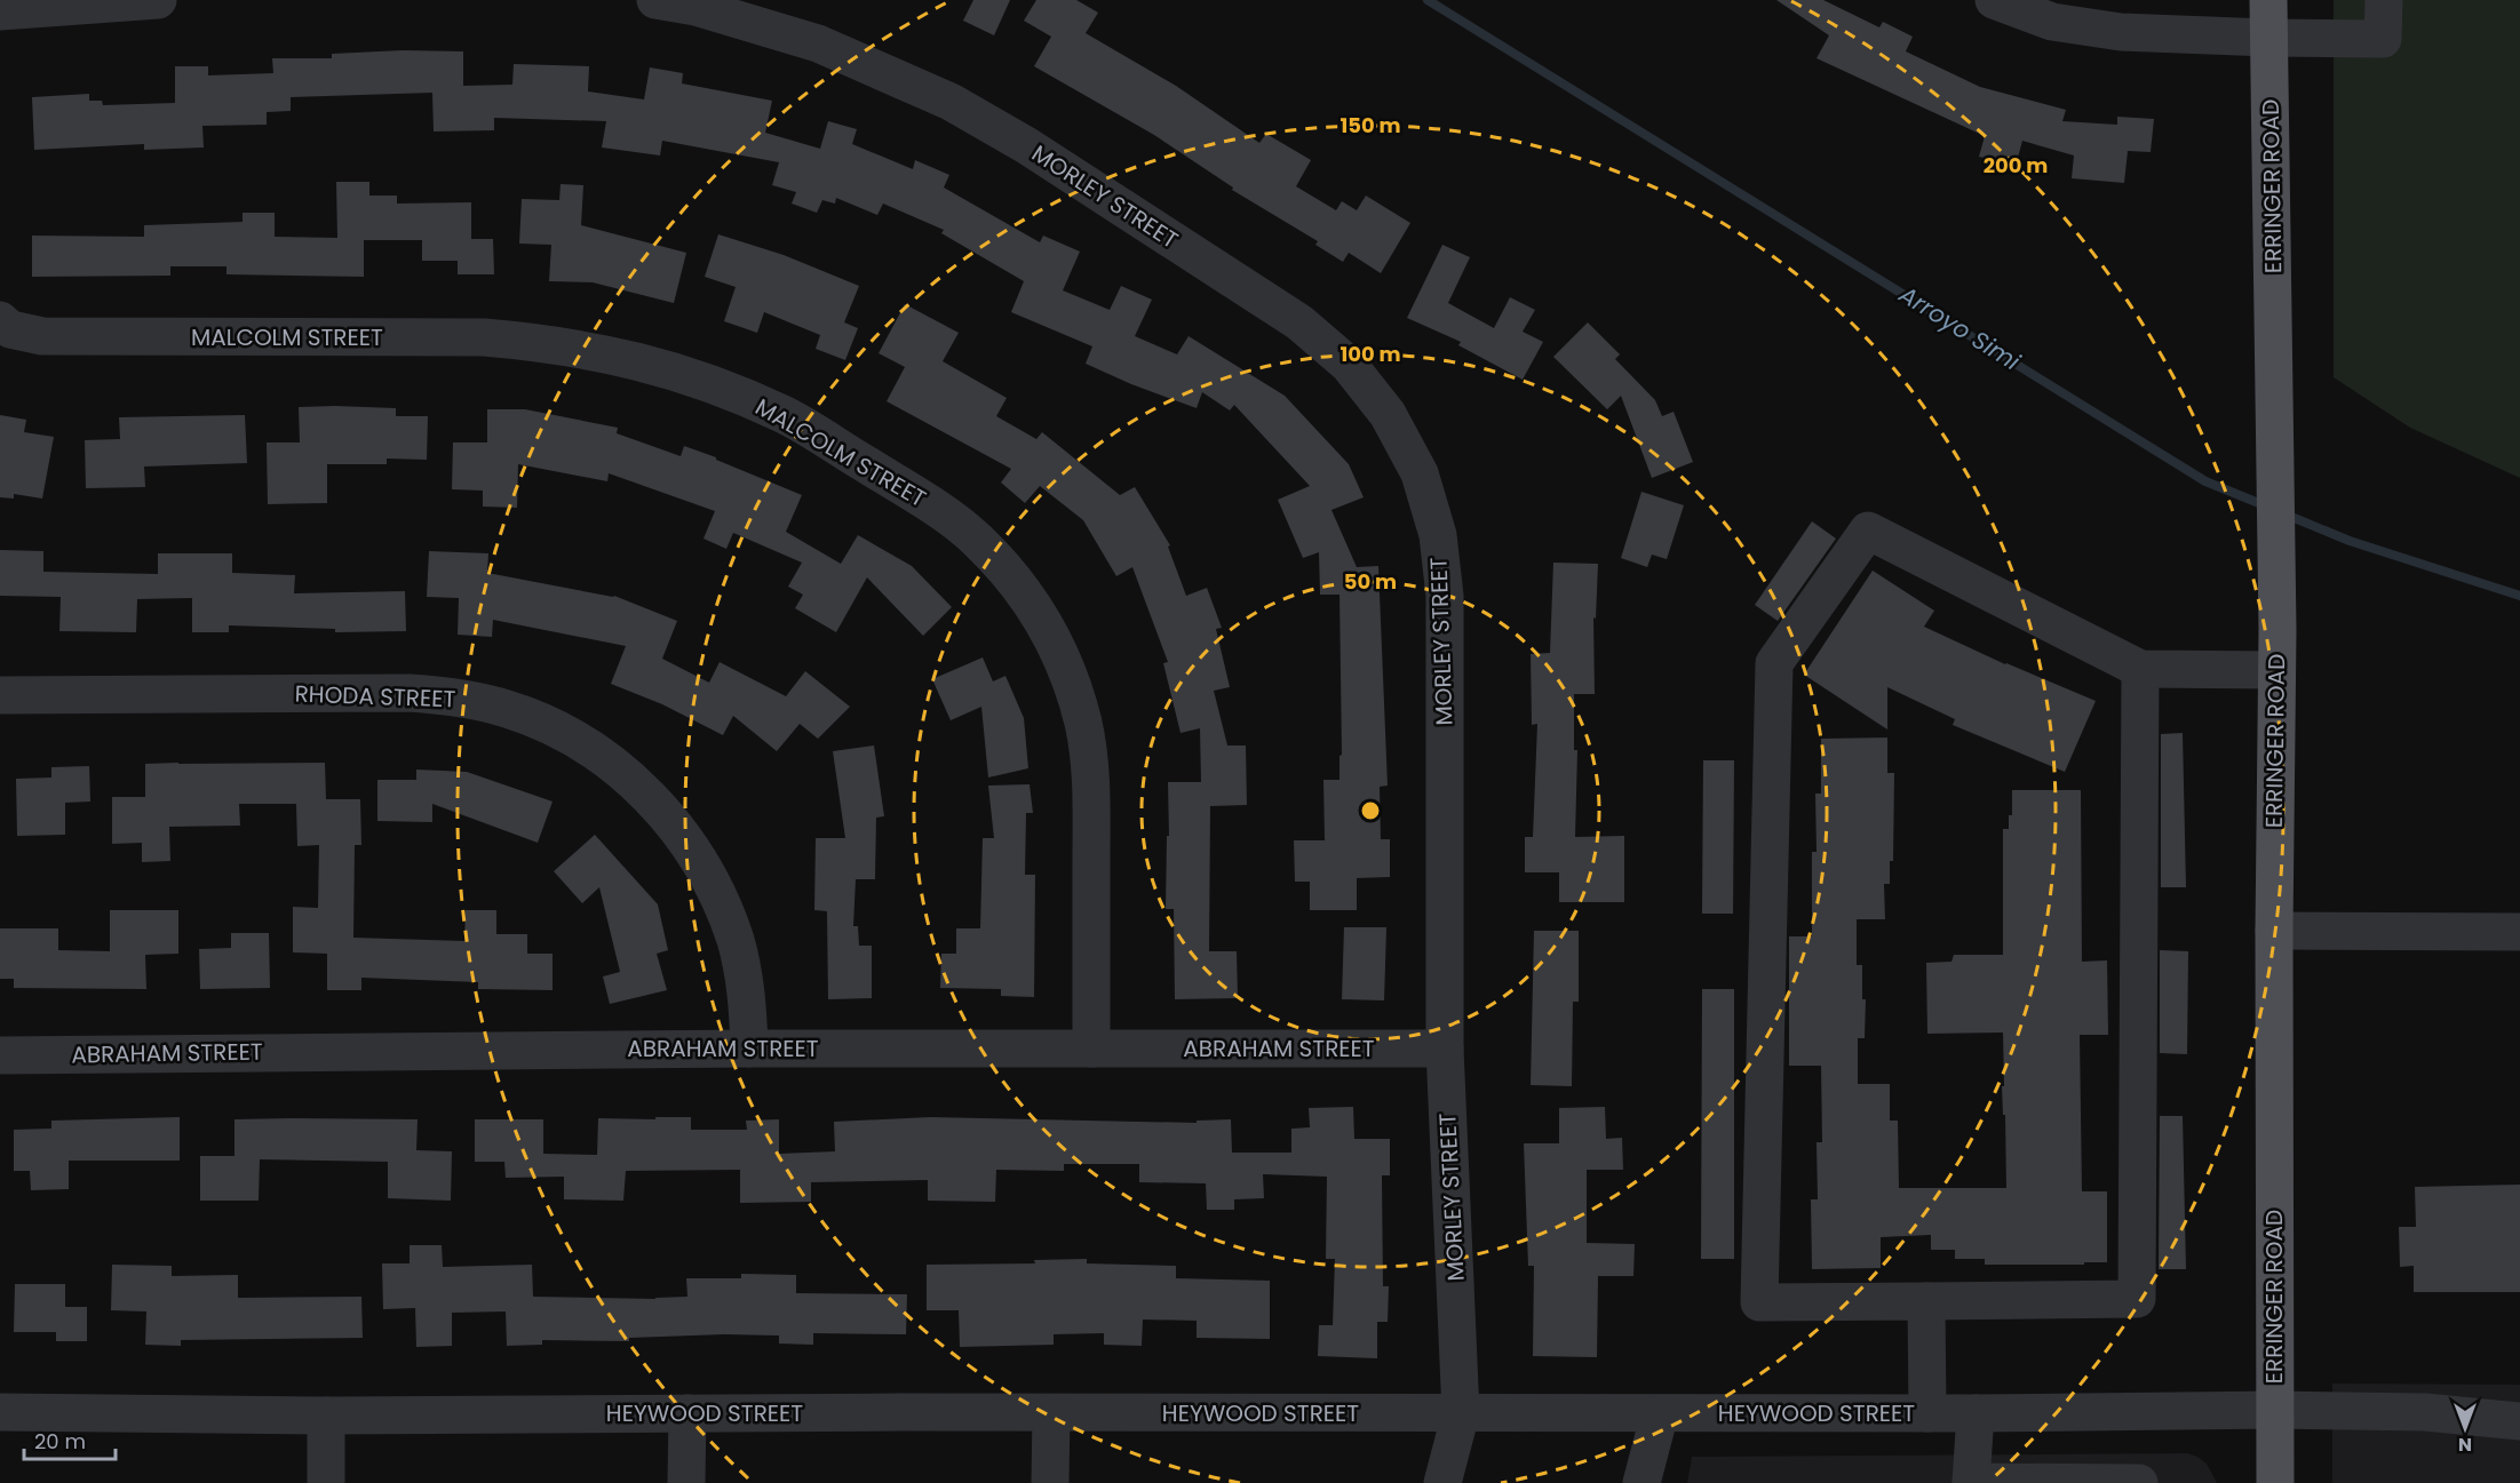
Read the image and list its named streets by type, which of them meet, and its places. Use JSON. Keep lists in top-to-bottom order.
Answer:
{
  "streets": {
    "main road": ["ERRINGER ROAD"],
    "street": [
      "MORLEY STREET",
      "MALCOLM STREET",
      "RHODA STREET",
      "ABRAHAM STREET",
      "HEYWOOD STREET"
    ]
  },
  "crossings": [
    ["ERRINGER ROAD", "HEYWOOD STREET"],
    ["MORLEY STREET", "ABRAHAM STREET"],
    ["MORLEY STREET", "HEYWOOD STREET"],
    ["MALCOLM STREET", "ABRAHAM STREET"],
    ["RHODA STREET", "ABRAHAM STREET"]
  ],
  "water": ["Arroyo Simi"],
  "scale_bar": "20 m",
  "north": "bottom",
  "rings": [
    "150 m",
    "200 m",
    "100 m",
    "50 m"
  ]
}
